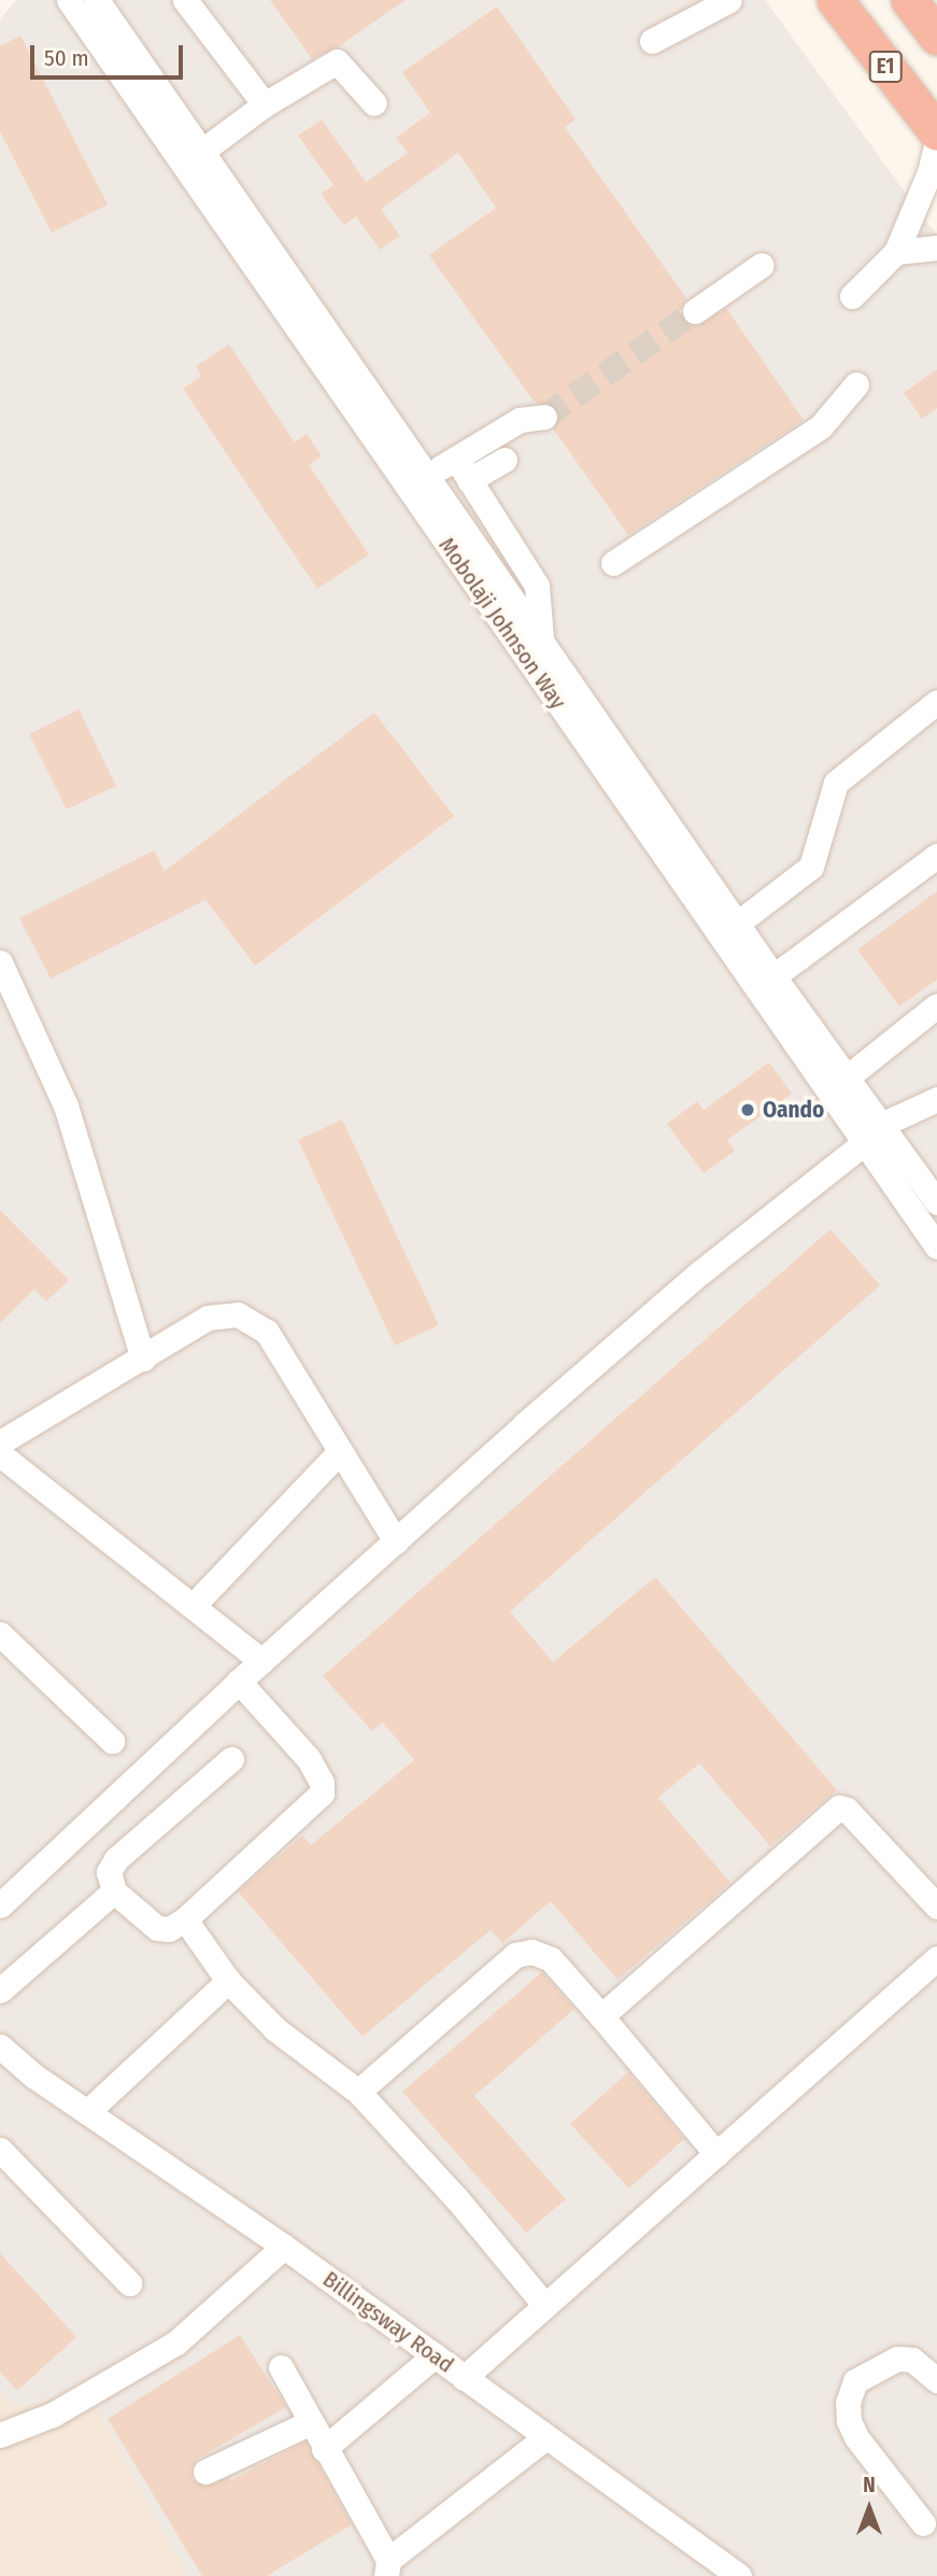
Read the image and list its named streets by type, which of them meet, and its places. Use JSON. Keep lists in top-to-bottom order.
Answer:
{
  "streets": {
    "highway": ["E1"],
    "street": ["Mobolaji Johnson Way", "Billingsway Road"]
  },
  "places": ["Oando"],
  "scale_bar": "50 m",
  "north": "top"
}
